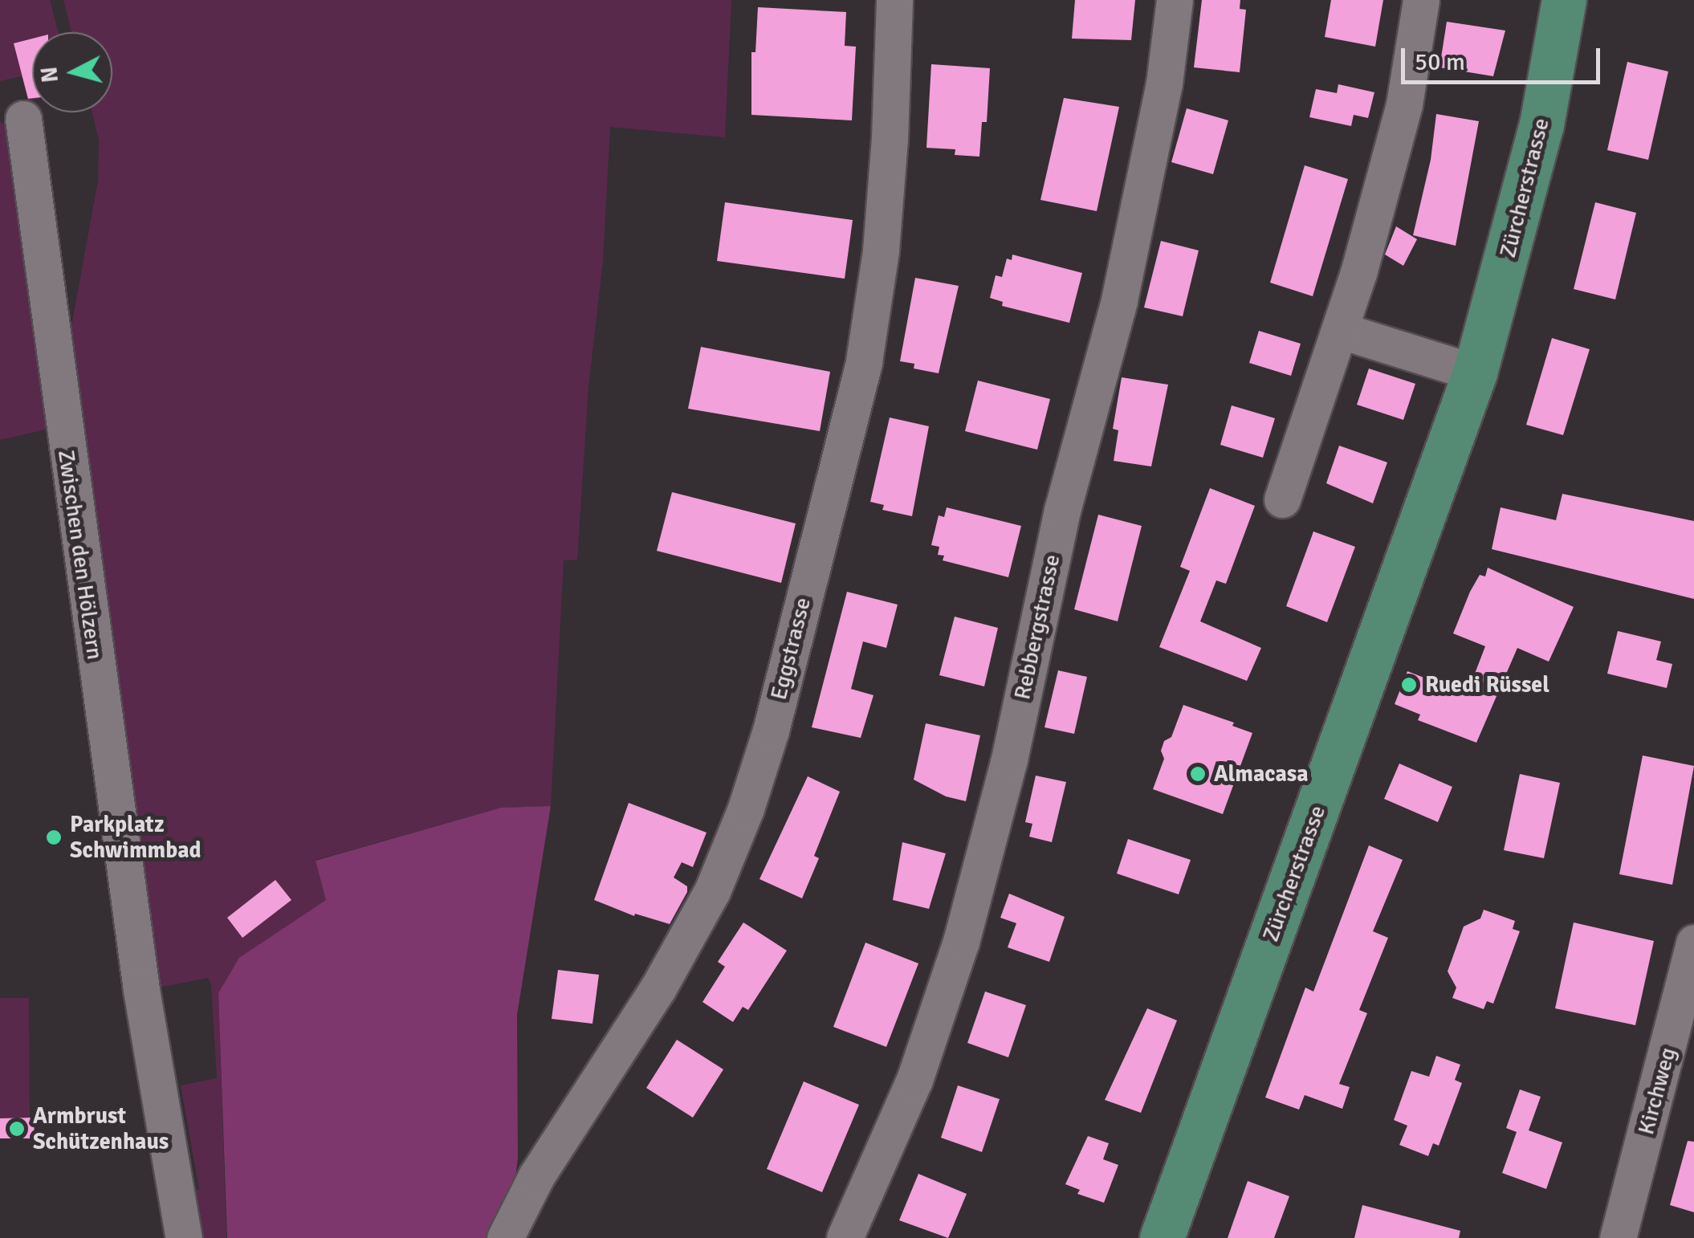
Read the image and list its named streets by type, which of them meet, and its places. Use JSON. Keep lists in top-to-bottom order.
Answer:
{
  "streets": {
    "main road": ["Zürcherstrasse"],
    "street": [
      "Zwischen den Hölzern",
      "Rebbergstrasse",
      "Eggstrasse",
      "Kirchweg"
    ]
  },
  "places": [
    "Ruedi Rüssel",
    "Almacasa",
    "Parkplatz Schwimmbad",
    "Armbrust Schützenhaus"
  ],
  "scale_bar": "50 m",
  "north": "left"
}
